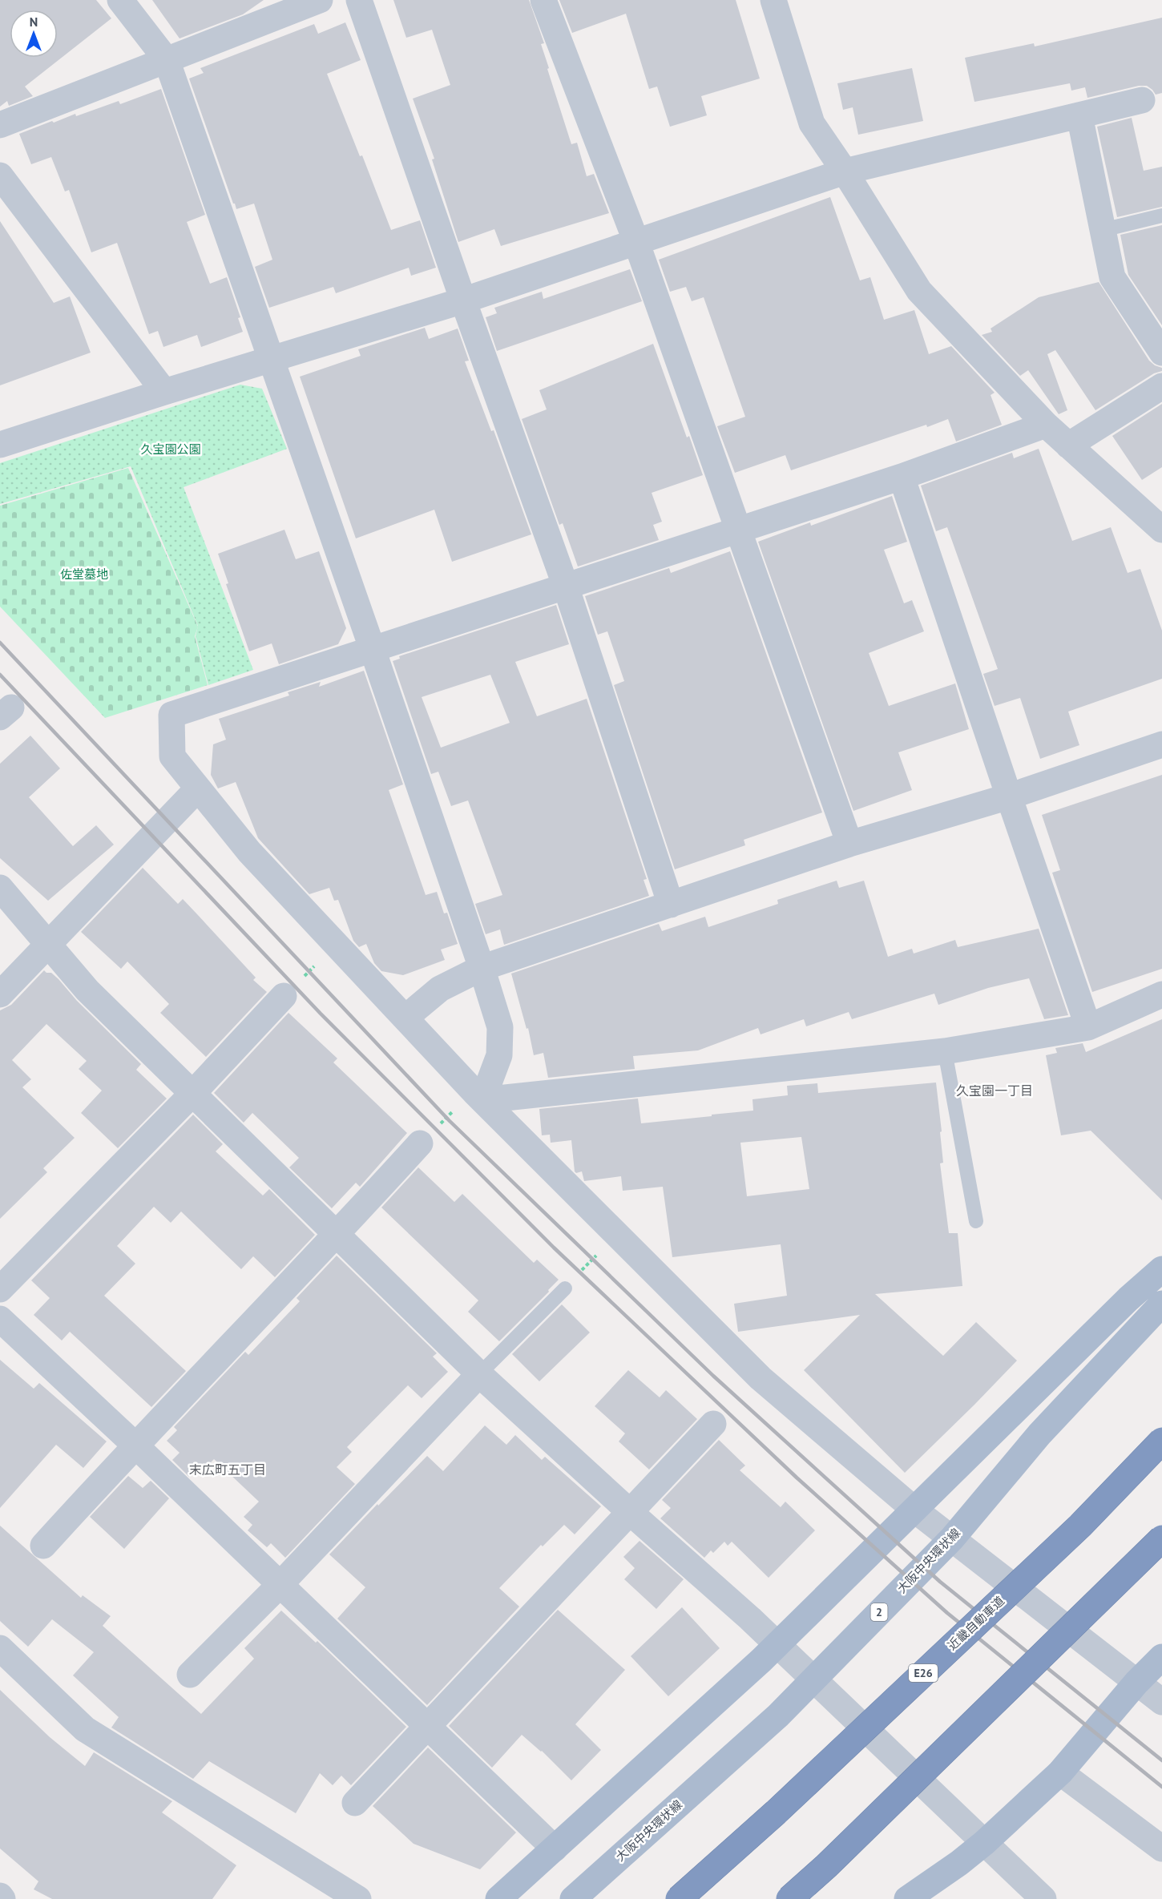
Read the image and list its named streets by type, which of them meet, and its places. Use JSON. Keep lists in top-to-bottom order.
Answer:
{
  "streets": {
    "highway": ["近畿自動車道", "E26"],
    "main road": ["大阪中央環状線", "2"]
  },
  "districts": ["久宝園一丁目", "末広町五丁目"],
  "parks": ["久宝園公園", "佐堂墓地"],
  "north": "top"
}
